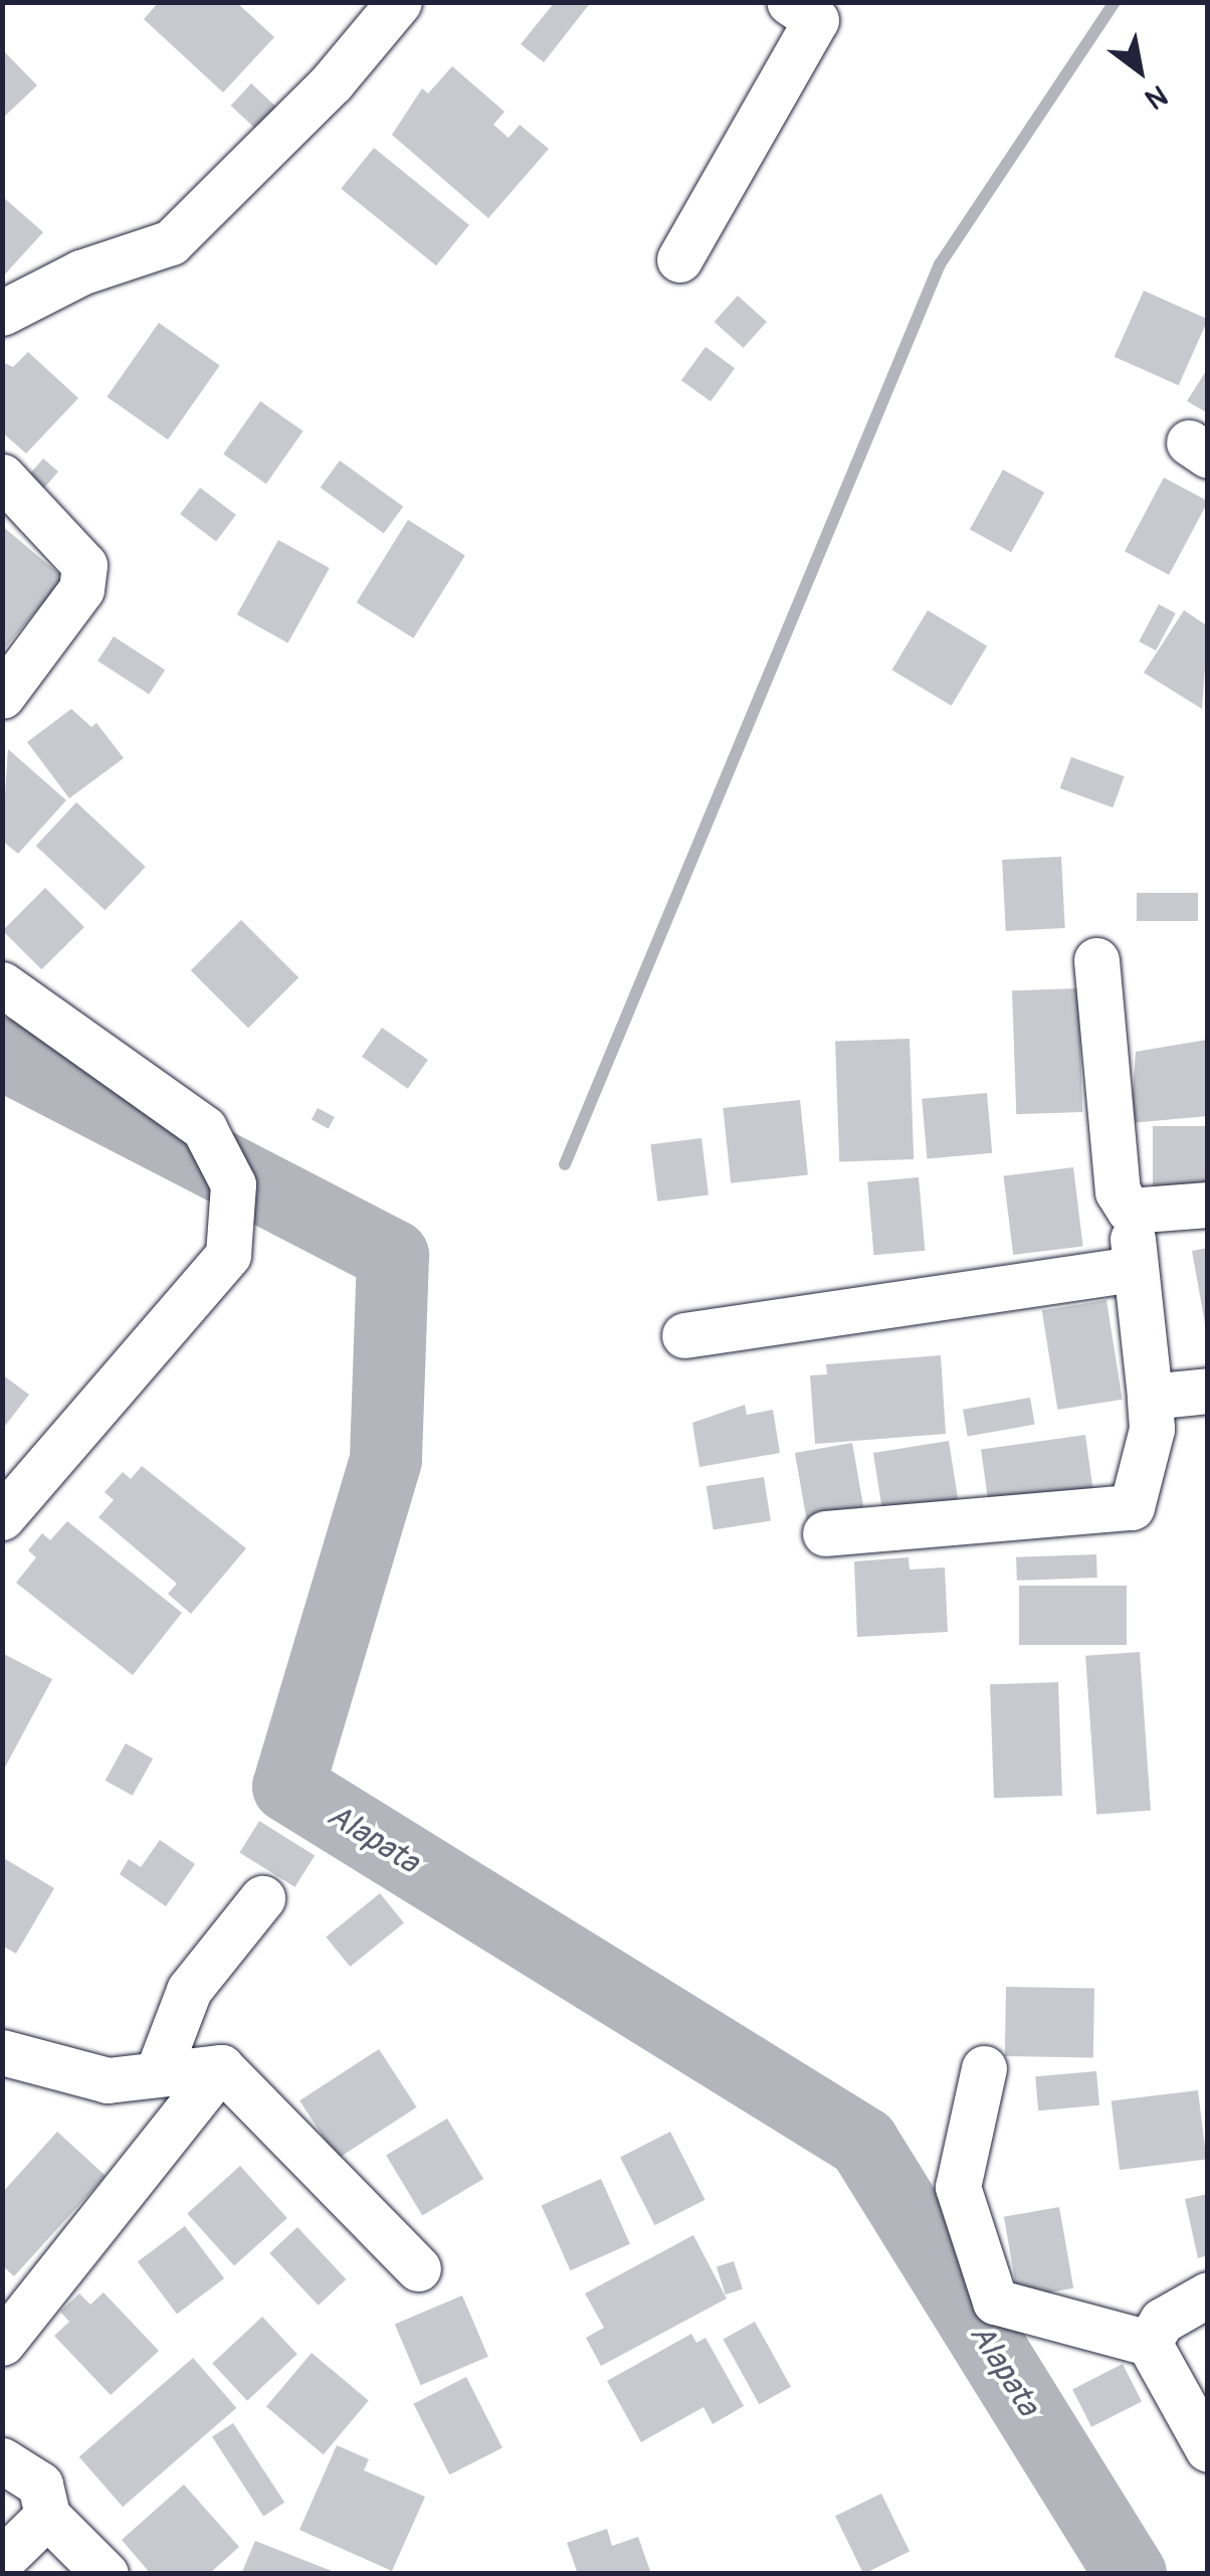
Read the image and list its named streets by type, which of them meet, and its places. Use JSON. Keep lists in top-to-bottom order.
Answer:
{
  "water": ["Alapata"],
  "north": "bottom right"
}
